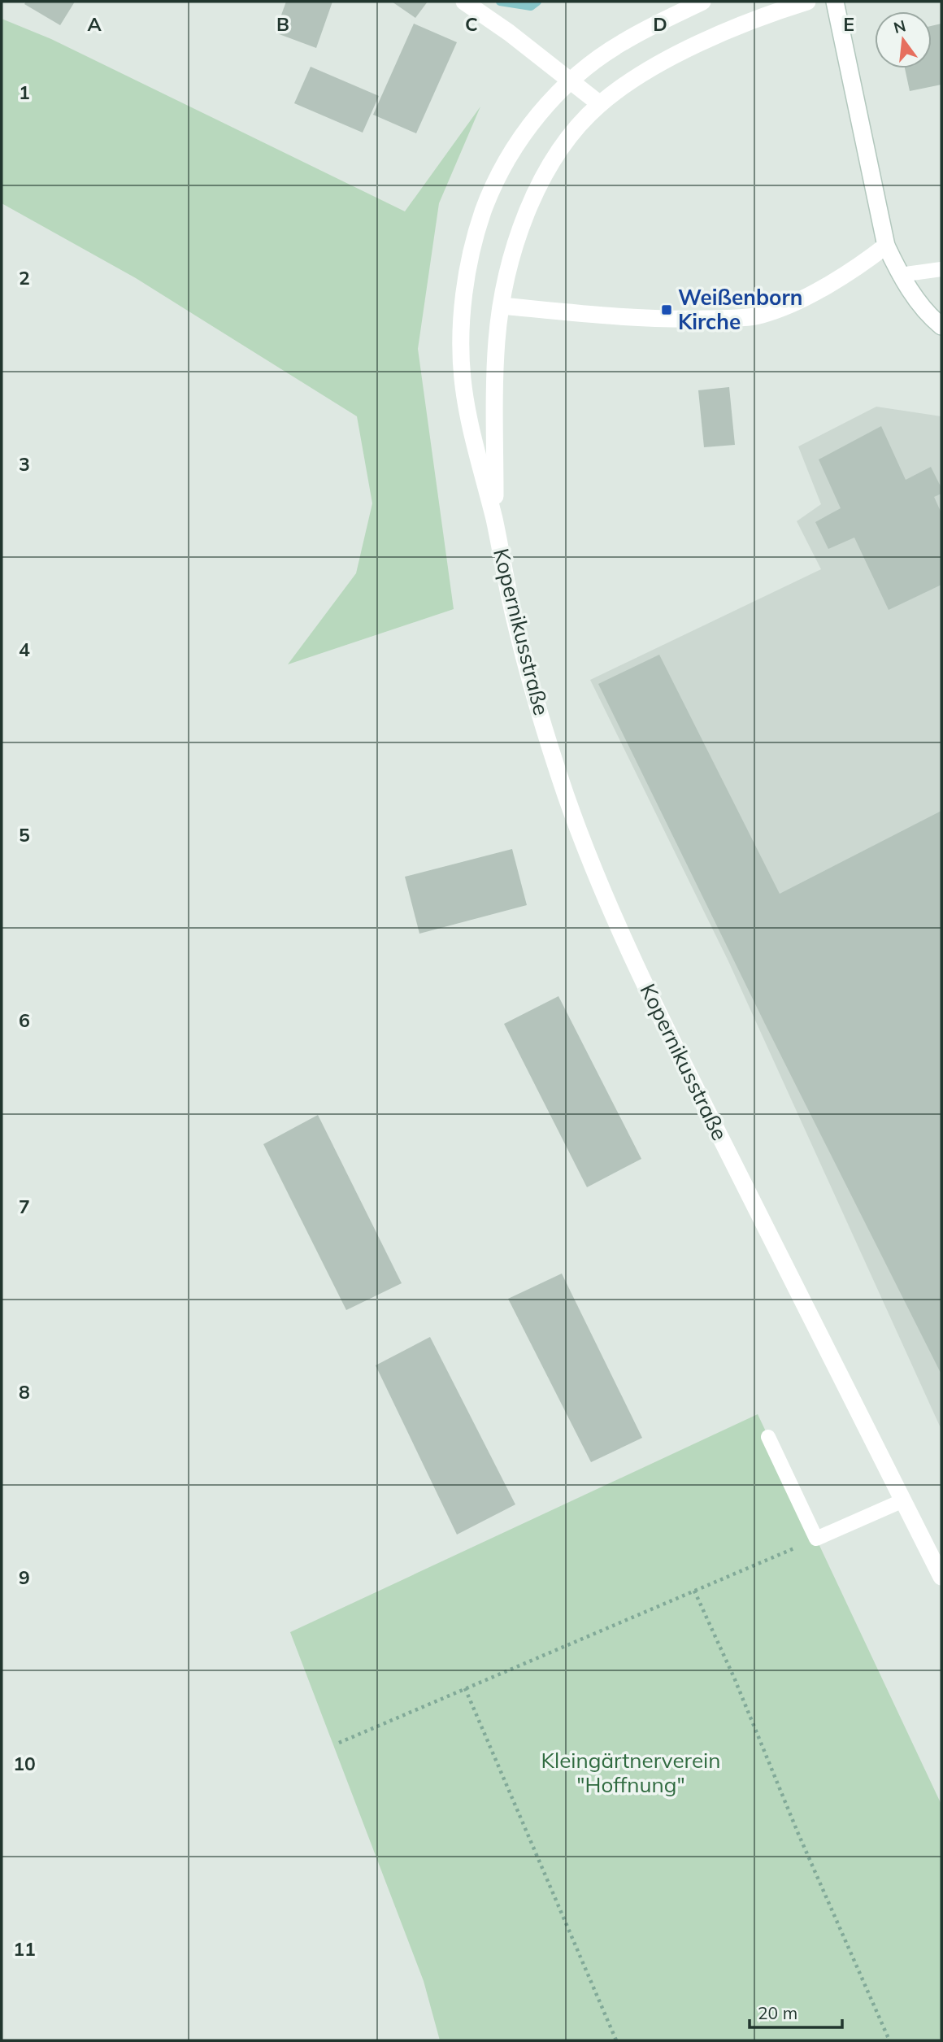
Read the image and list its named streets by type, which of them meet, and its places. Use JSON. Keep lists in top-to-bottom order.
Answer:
{
  "streets": {
    "street": ["Kopernikusstraße"]
  },
  "parks": ["Kleingärtnerverein \"Hoffnung\""],
  "places": {
    "transit": ["Weißenborn Kirche"]
  },
  "scale_bar": "20 m",
  "north": "top",
  "grid": {
    "columns": [
      "A",
      "B",
      "C",
      "D",
      "E"
    ],
    "rows": [
      "1",
      "2",
      "3",
      "4",
      "5",
      "6",
      "7",
      "8",
      "9",
      "10",
      "11"
    ]
  }
}
